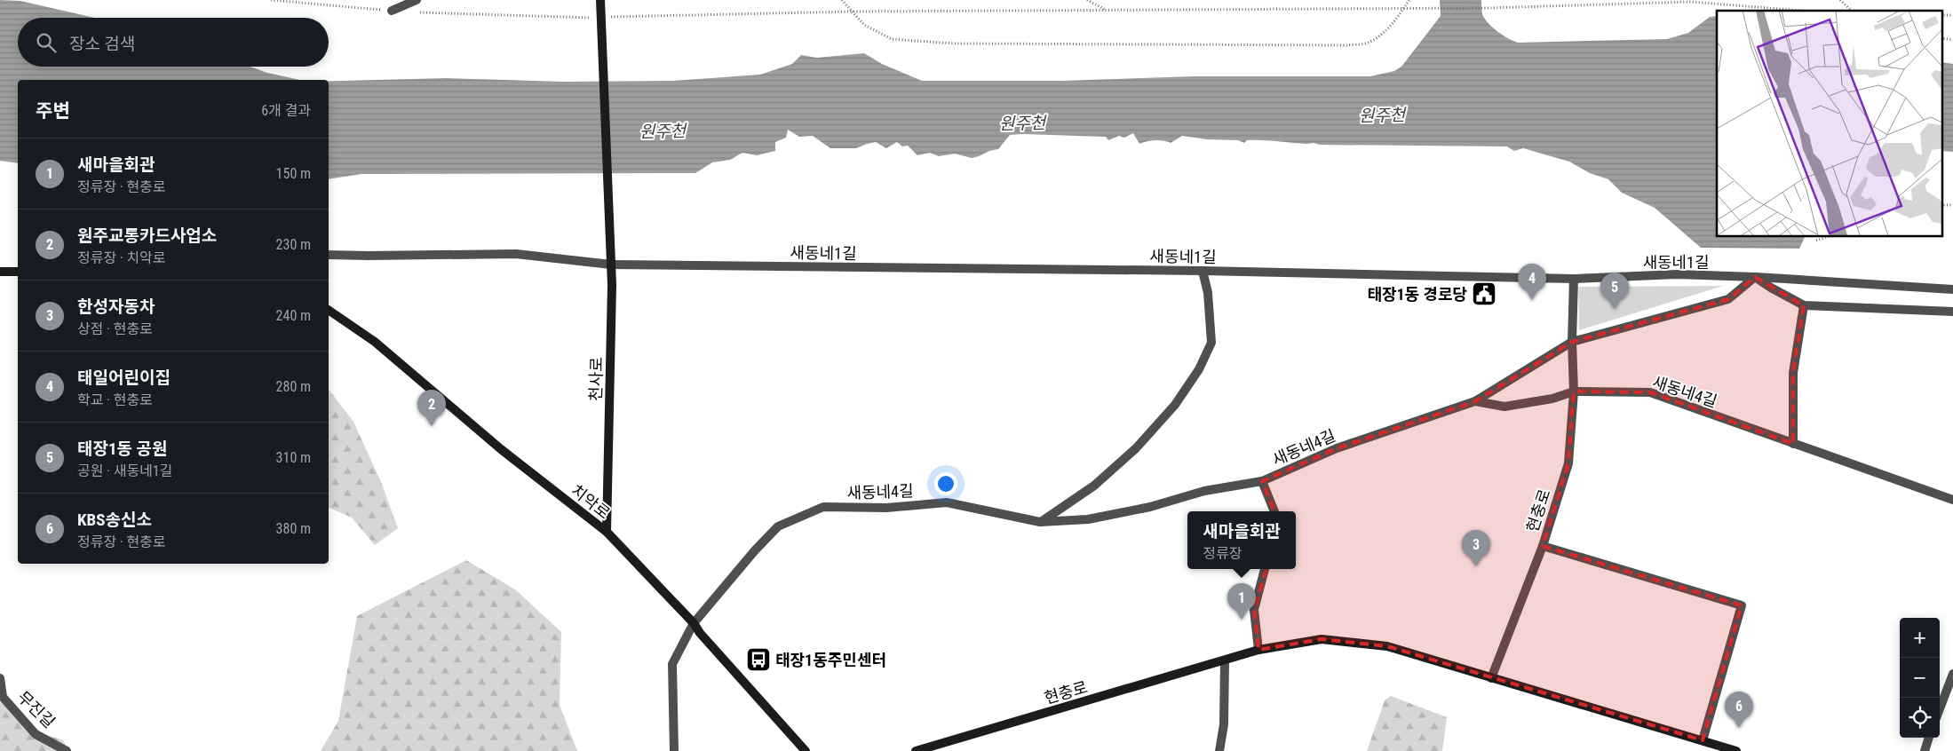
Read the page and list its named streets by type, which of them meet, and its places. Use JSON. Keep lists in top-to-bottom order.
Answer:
{
  "streets": {
    "street": [
      "새동네1길",
      "천사로",
      "새동네4길",
      "치악로",
      "현충로",
      "무진길"
    ]
  },
  "crossings": [
    ["새동네1길", "천사로"],
    ["새동네1길", "현충로"],
    ["천사로", "치악로"],
    ["새동네4길", "치악로"],
    ["새동네4길", "현충로"]
  ],
  "water": ["원주천"],
  "places": {
    "public building": ["태장1동 경로당"],
    "bus stop": ["태장1동주민센터"]
  },
  "page": {
    "search": "장소 검색",
    "heading": ["주변", "6개 결과"],
    "list": [
      {
        "mark": "1",
        "name": "새마을회관",
        "note": "정류장 · 현충로",
        "value": "150 m"
      },
      {
        "mark": "2",
        "name": "원주교통카드사업소",
        "note": "정류장 · 치악로",
        "value": "230 m"
      },
      {
        "mark": "3",
        "name": "한성자동차",
        "note": "상점 · 현충로",
        "value": "240 m"
      },
      {
        "mark": "4",
        "name": "태일어린이집",
        "note": "학교 · 현충로",
        "value": "280 m"
      },
      {
        "mark": "5",
        "name": "태장1동 공원",
        "note": "공원 · 새동네1길",
        "value": "310 m"
      },
      {
        "mark": "6",
        "name": "KBS송신소",
        "note": "정류장 · 현충로",
        "value": "380 m"
      }
    ],
    "pins": [
      "4",
      "5",
      "2",
      "3",
      "1",
      "6"
    ],
    "popup": ["새마을회관", "정류장"],
    "map_buttons": ["+", "−"]
  }
}
